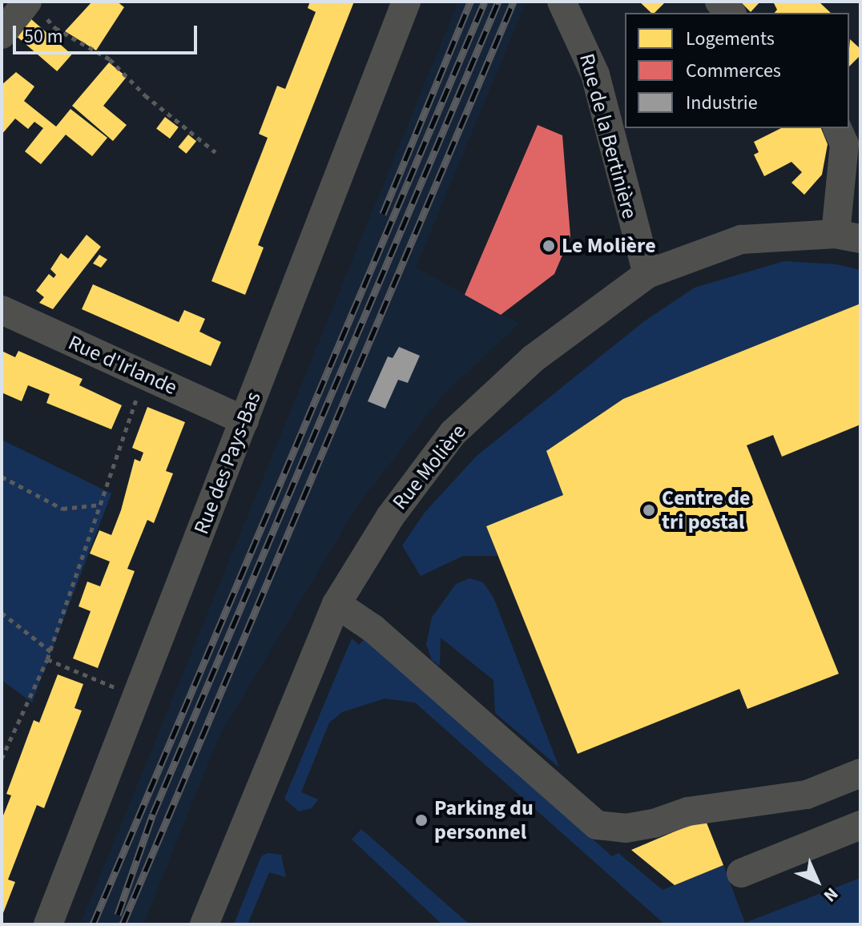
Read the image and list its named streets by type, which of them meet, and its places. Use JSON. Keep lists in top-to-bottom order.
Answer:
{
  "streets": {
    "street": [
      "Rue de la Bertinière",
      "Rue d'Irlande",
      "Rue des Pays-Bas",
      "Rue Molière"
    ]
  },
  "crossings": [
    ["Rue de la Bertinière", "Rue Molière"],
    ["Rue d'Irlande", "Rue des Pays-Bas"]
  ],
  "places": ["Le Molière", "Centre de tri postal", "Parking du personnel"],
  "legend": ["Logements", "Commerces", "Industrie"],
  "scale_bar": "50 m",
  "north": "bottom right"
}
